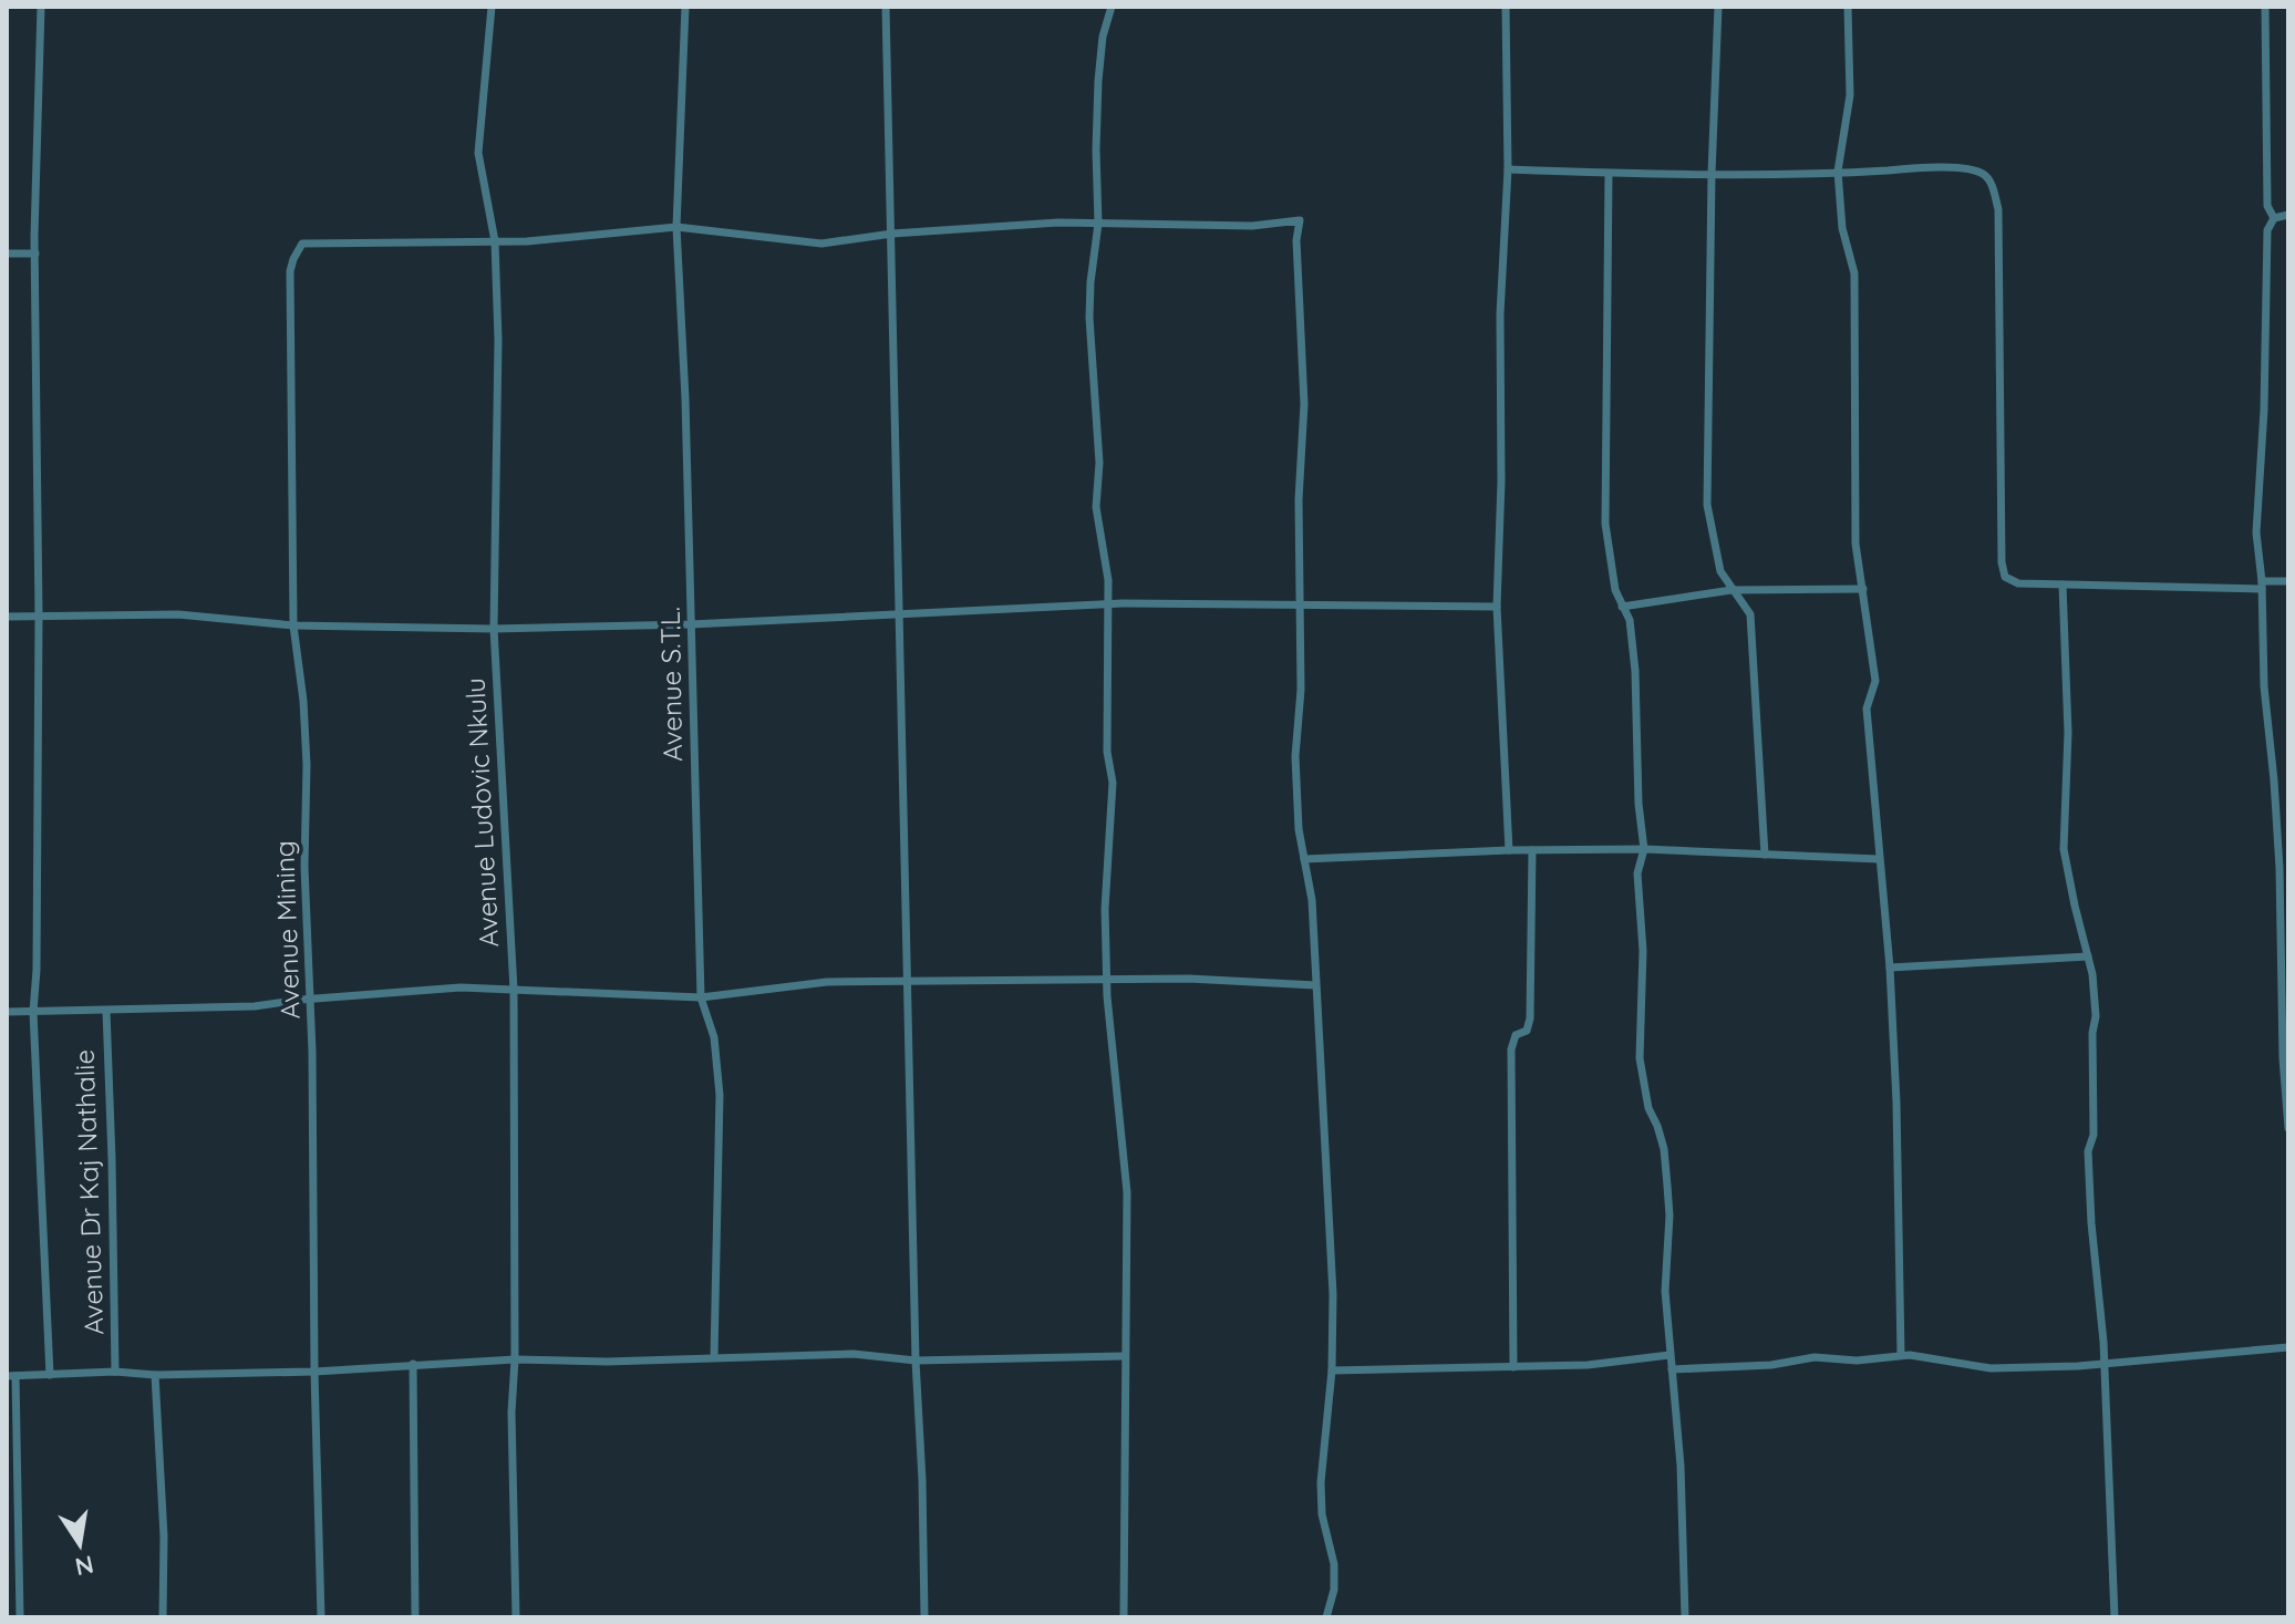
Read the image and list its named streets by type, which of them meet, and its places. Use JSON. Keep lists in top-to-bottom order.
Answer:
{
  "streets": {
    "street": [
      "Avenue S.T.L.",
      "Avenue Ludovic Nkulu",
      "Avenue Mining",
      "Avenue Dr Kaj Nathalie"
    ]
  },
  "crossings": [
    ["Avenue Ludovic Nkulu", "Avenue Mining"]
  ],
  "north": "bottom"
}
